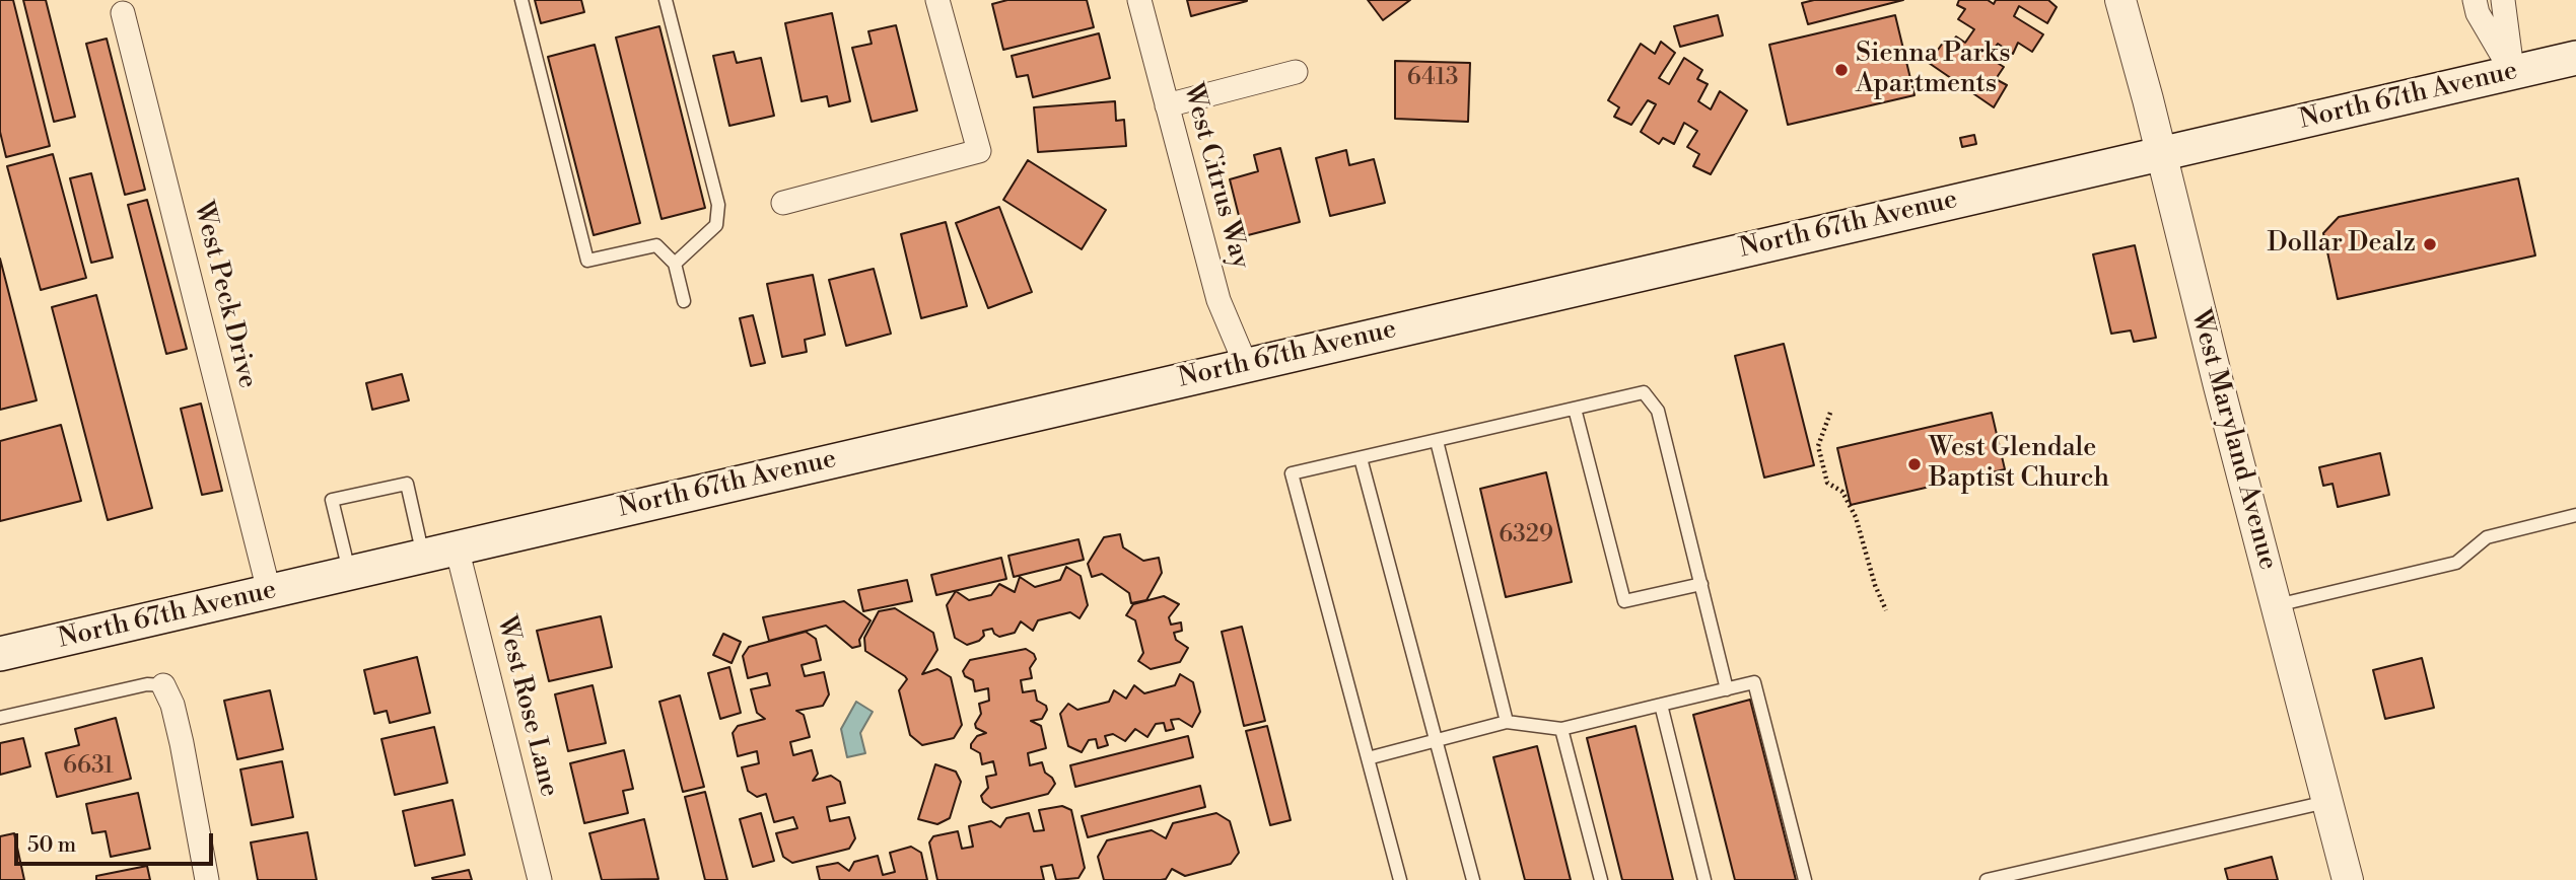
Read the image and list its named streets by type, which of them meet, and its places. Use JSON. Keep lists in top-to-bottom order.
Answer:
{
  "streets": {
    "main road": ["North 67th Avenue"],
    "street": [
      "West Citrus Way",
      "West Peck Drive",
      "West Maryland Avenue",
      "West Rose Lane"
    ]
  },
  "crossings": [
    ["North 67th Avenue", "West Citrus Way"],
    ["North 67th Avenue", "West Peck Drive"],
    ["North 67th Avenue", "West Maryland Avenue"],
    ["North 67th Avenue", "West Rose Lane"]
  ],
  "places": ["Sienna Parks Apartments", "Dollar Dealz", "West Glendale Baptist Church"],
  "house_numbers": ["6413", "6329", "6631"],
  "scale_bar": "50 m"
}
